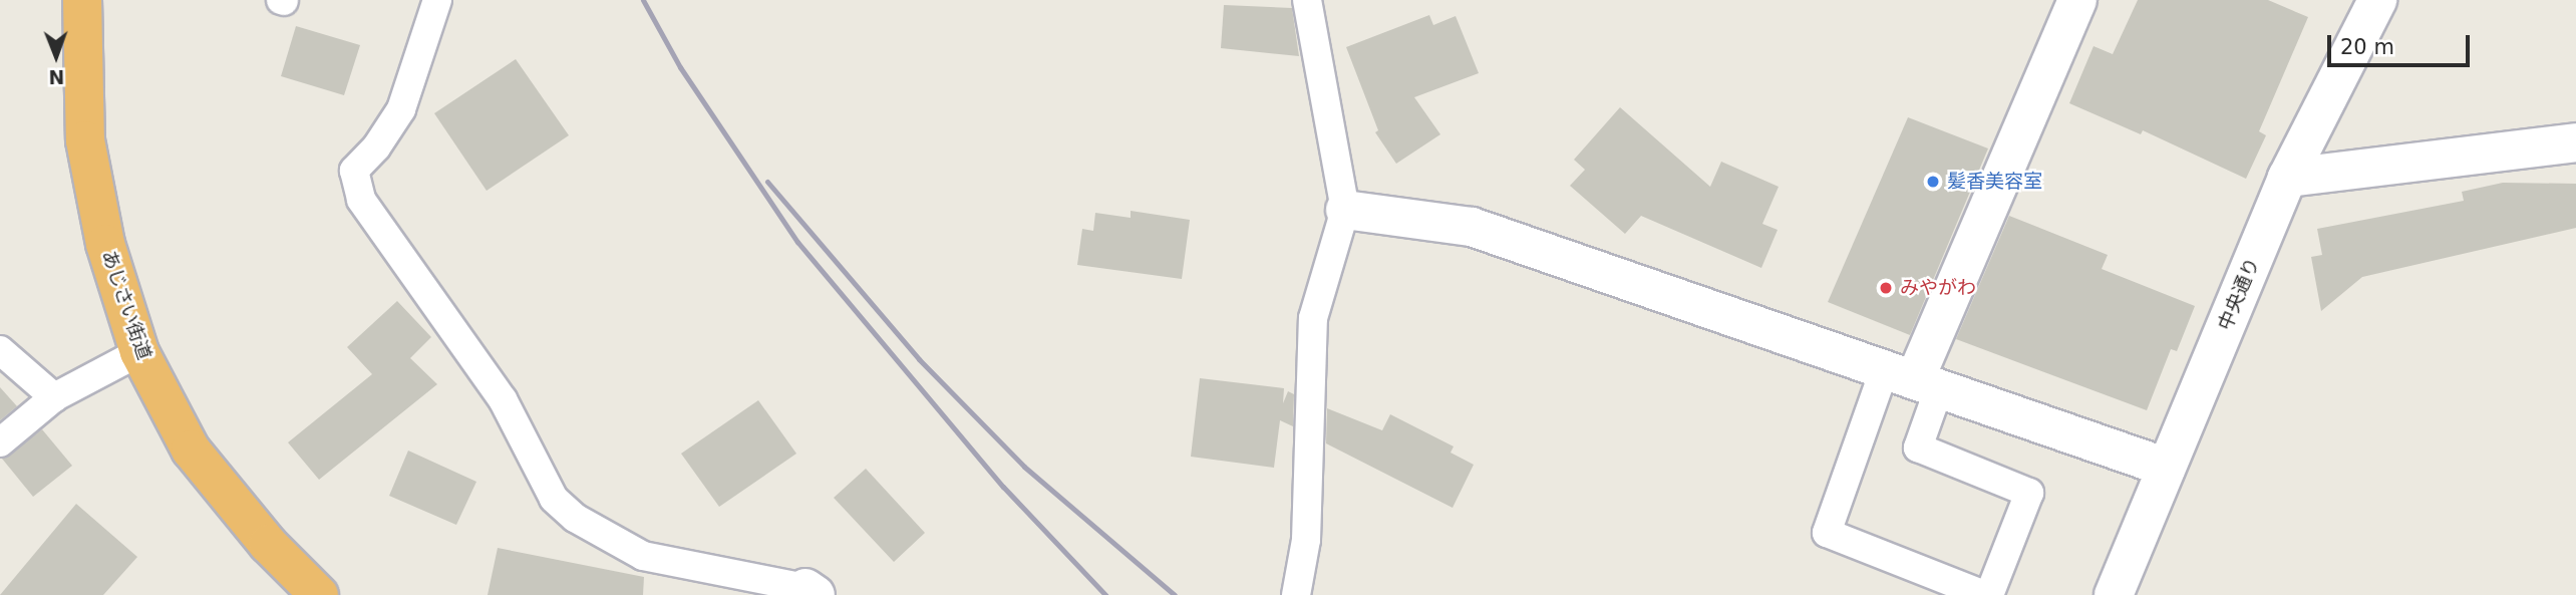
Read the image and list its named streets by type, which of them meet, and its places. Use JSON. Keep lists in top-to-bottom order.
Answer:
{
  "streets": {
    "highway": ["あじさい街道"],
    "street": ["中央通り"]
  },
  "places": ["髪香美容室", "みやがわ"],
  "scale_bar": "20 m",
  "north": "bottom"
}
